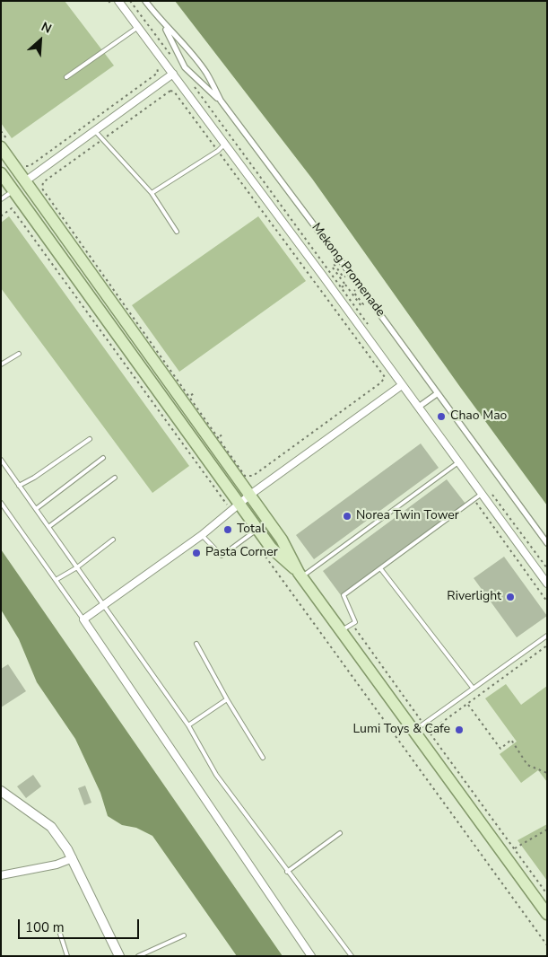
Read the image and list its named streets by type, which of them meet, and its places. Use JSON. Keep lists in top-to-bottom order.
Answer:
{
  "streets": {
    "street": ["Mekong Promenade"]
  },
  "places": [
    "Chao Mao",
    "Norea Twin Tower",
    "Total",
    "Pasta Corner",
    "Riverlight",
    "Lumi Toys & Cafe"
  ],
  "scale_bar": "100 m",
  "north": "top right"
}
